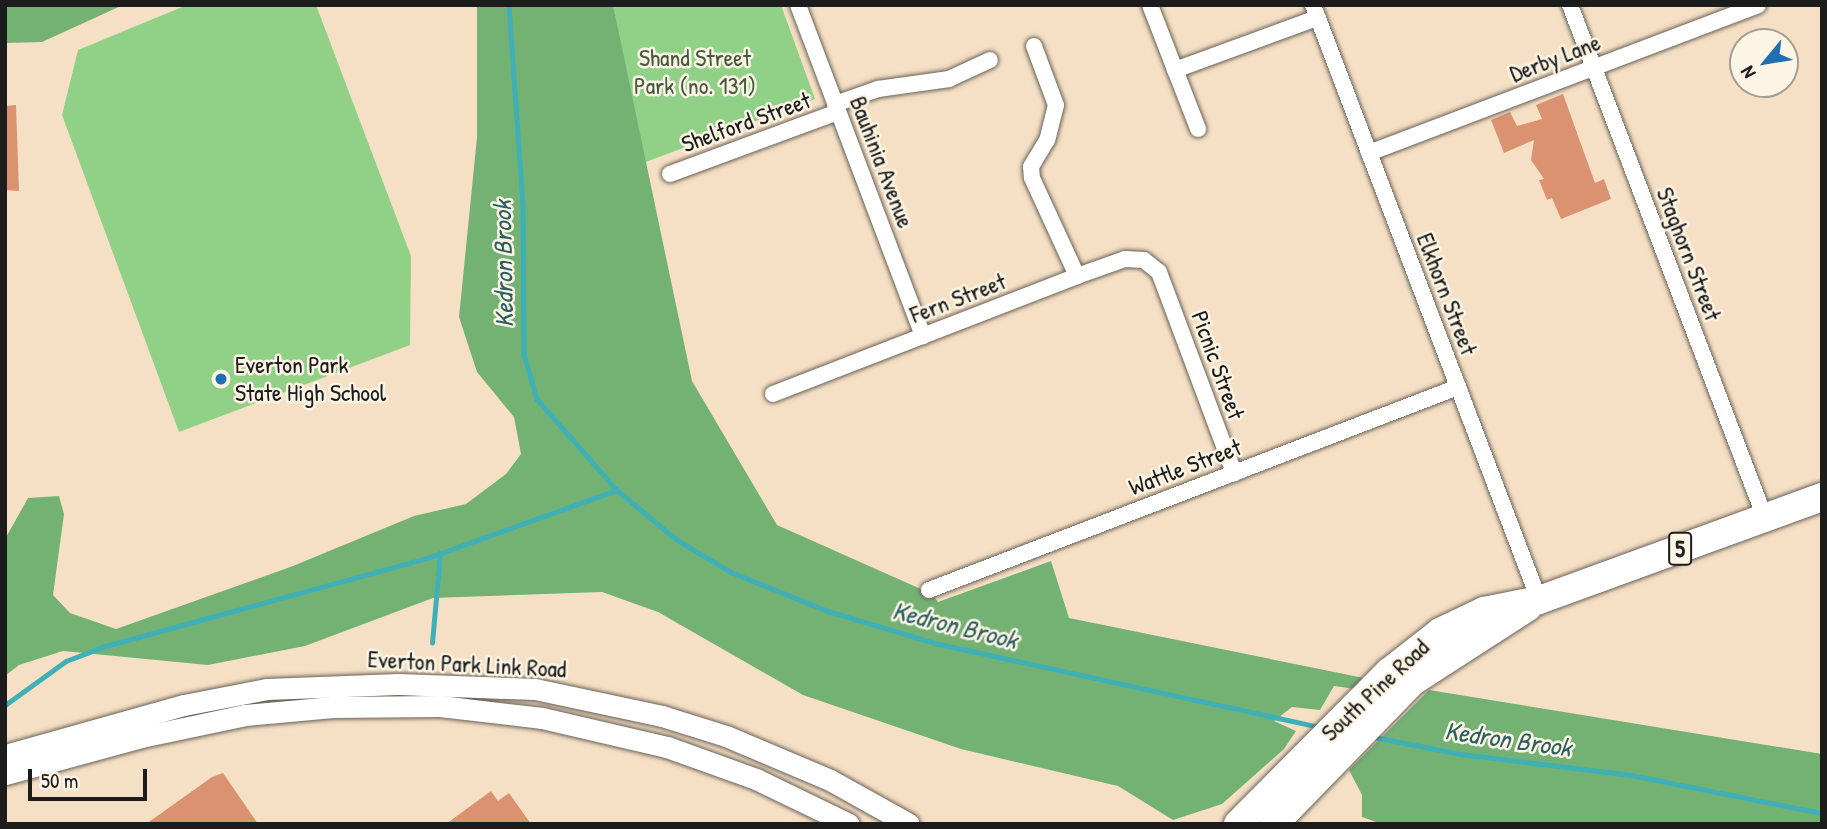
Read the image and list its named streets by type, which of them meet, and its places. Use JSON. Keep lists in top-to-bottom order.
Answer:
{
  "streets": {
    "highway": ["5", "South Pine Road"],
    "main road": ["Everton Park Link Road"],
    "street": [
      "Derby Lane",
      "Shelford Street",
      "Bauhinia Avenue",
      "Staghorn Street",
      "Elkhorn Street",
      "Fern Street",
      "Picnic Street",
      "Wattle Street"
    ]
  },
  "crossings": [
    ["Derby Lane", "Staghorn Street"],
    ["Derby Lane", "Elkhorn Street"],
    ["Shelford Street", "Bauhinia Avenue"],
    ["Bauhinia Avenue", "Fern Street"],
    ["Staghorn Street", "South Pine Road"],
    ["Elkhorn Street", "Wattle Street"],
    ["Elkhorn Street", "South Pine Road"],
    ["Fern Street", "Picnic Street"],
    ["Picnic Street", "Wattle Street"]
  ],
  "water": ["Kedron Brook"],
  "parks": ["Shand Street Park (no. 131)"],
  "places": ["Everton Park State High School"],
  "scale_bar": "50 m",
  "north": "bottom left"
}
